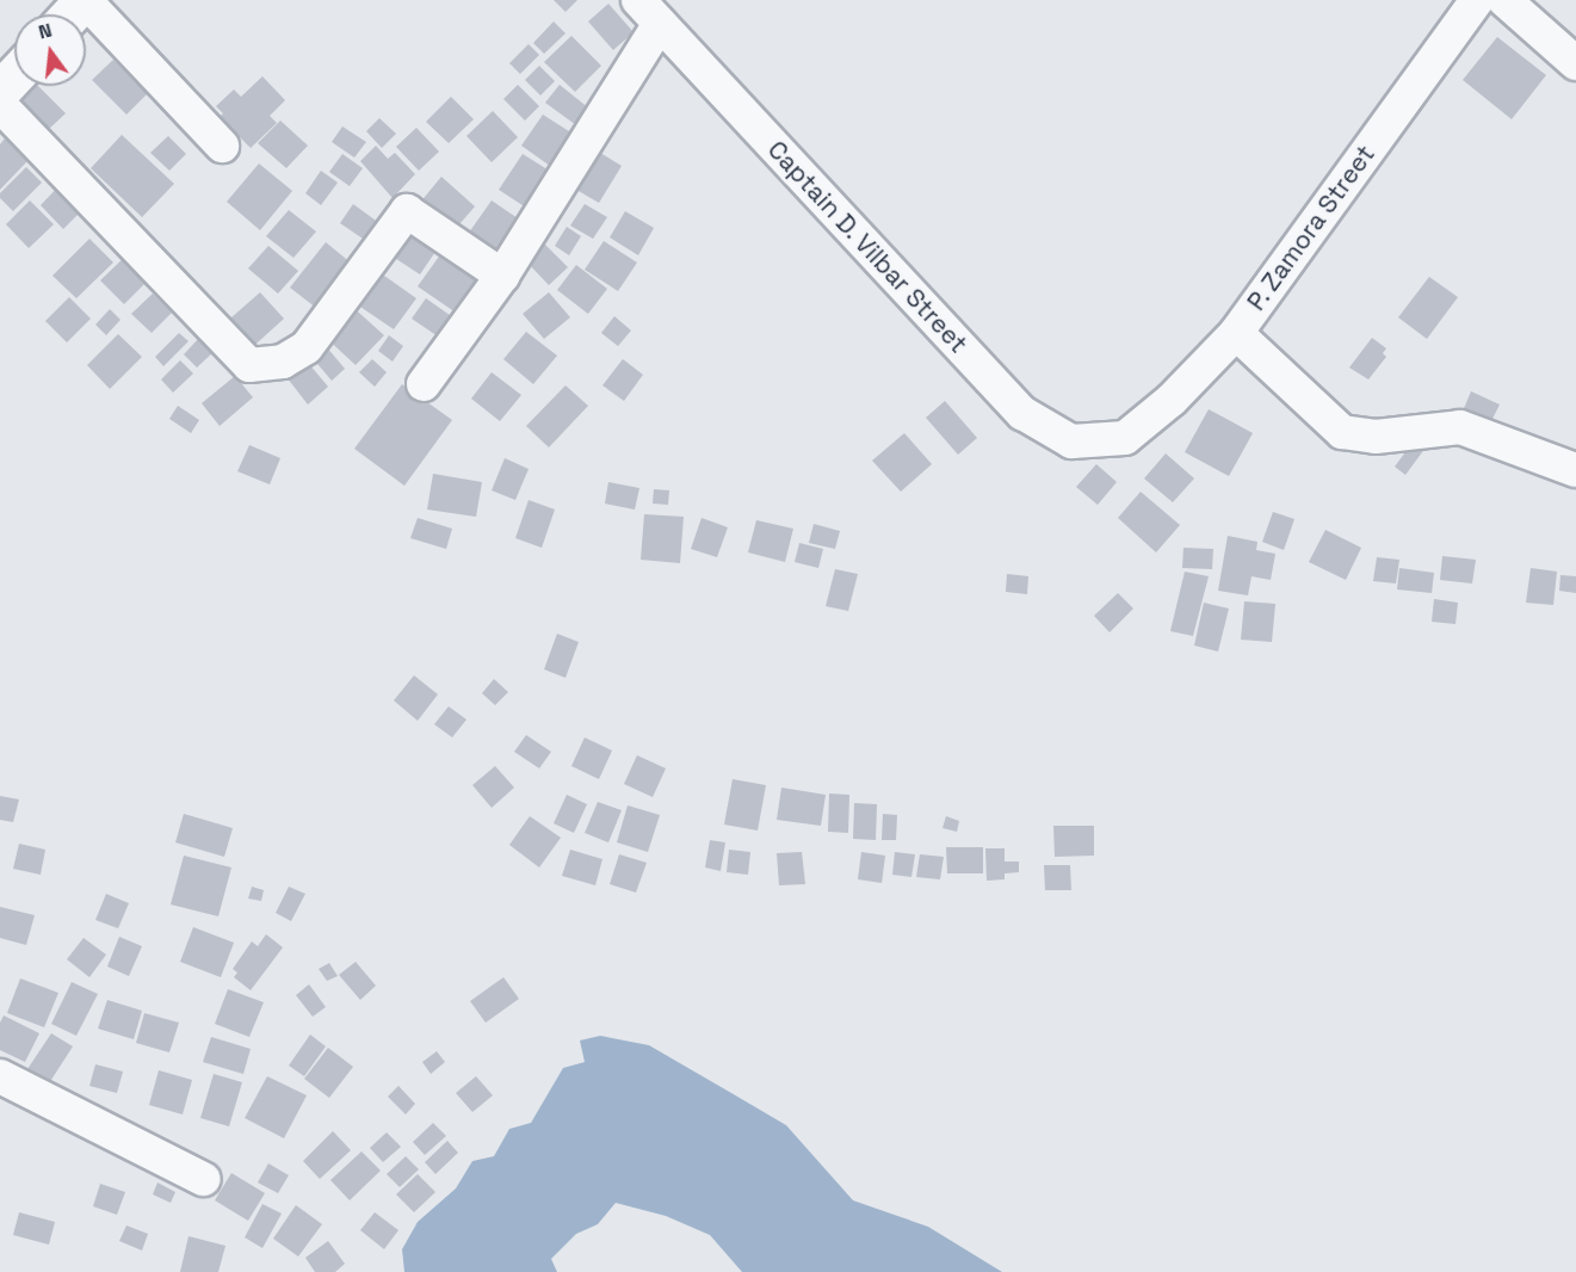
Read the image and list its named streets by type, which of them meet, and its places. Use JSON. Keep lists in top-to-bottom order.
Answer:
{
  "streets": {
    "street": ["P. Zamora Street", "Captain D. Vilbar Street"]
  },
  "crossings": [
    ["P. Zamora Street", "Captain D. Vilbar Street"]
  ],
  "north": "top"
}
